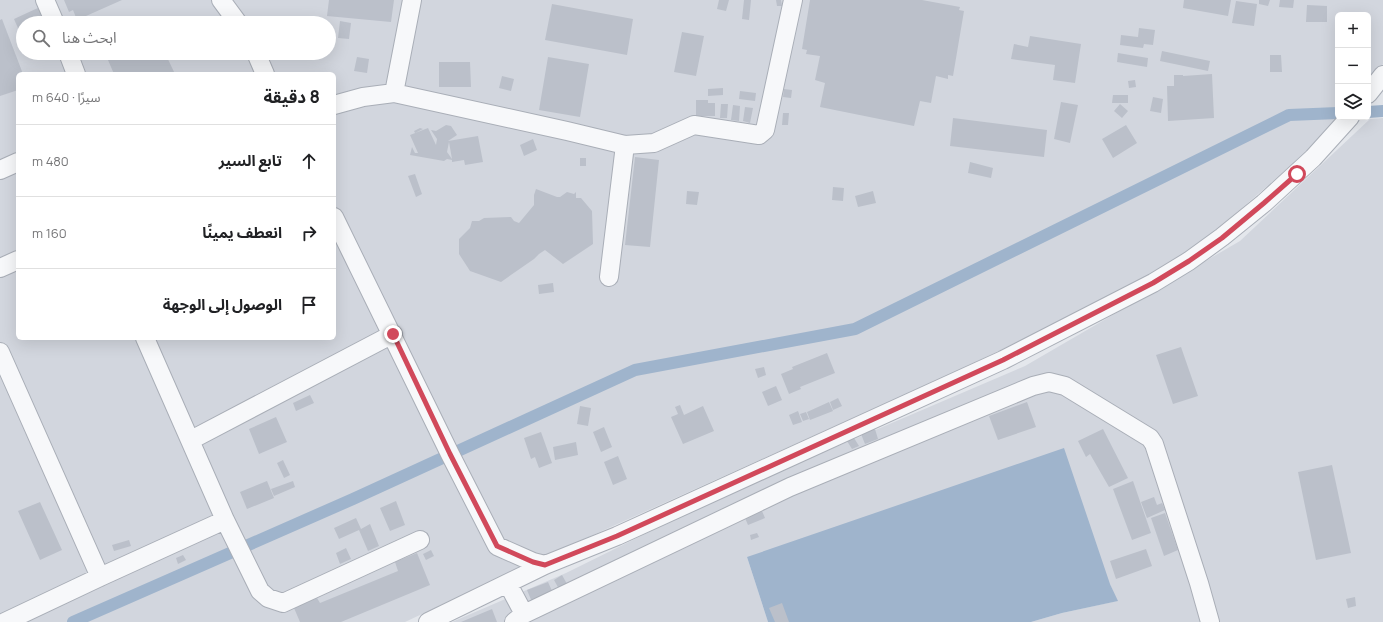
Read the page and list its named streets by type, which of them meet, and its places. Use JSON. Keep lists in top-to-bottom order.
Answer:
{
  "page": {
    "map_buttons": ["+", "−"],
    "search": "ابحث هنا",
    "heading": ["8 دقيقة", "سيرًا · 640 m"],
    "list": [
      ["تابع السير", "480 m"],
      ["انعطف يمينًا", "160 m"],
      "الوصول إلى الوجهة"
    ]
  }
}
